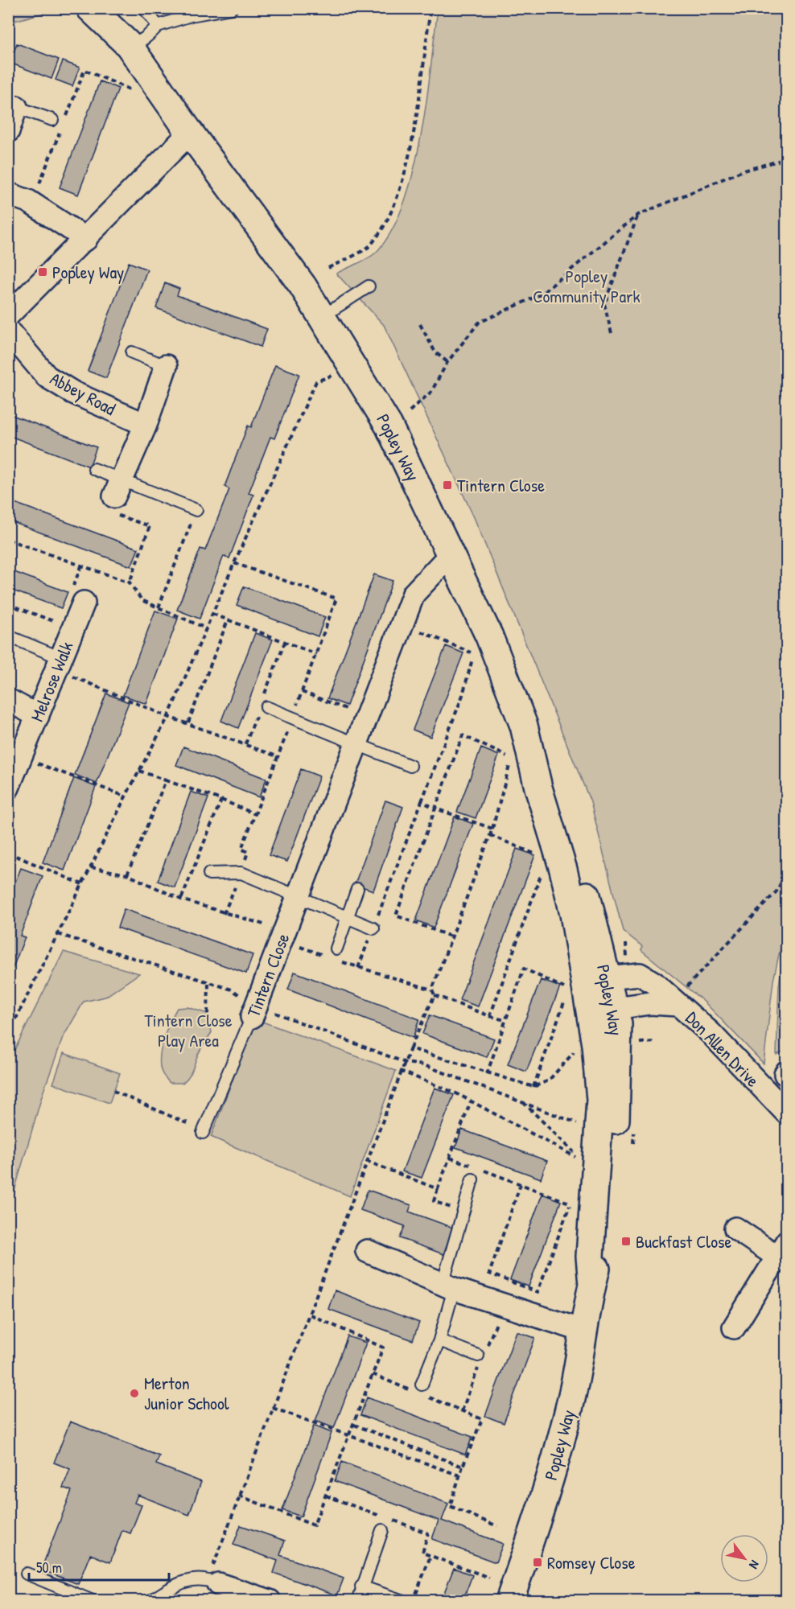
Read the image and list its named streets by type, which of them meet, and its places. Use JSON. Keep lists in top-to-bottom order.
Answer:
{
  "streets": {
    "street": [
      "Abbey Road",
      "Popley Way",
      "Melrose Walk",
      "Tintern Close",
      "Don Allen Drive"
    ]
  },
  "crossings": [
    ["Popley Way", "Tintern Close"],
    ["Popley Way", "Don Allen Drive"]
  ],
  "parks": ["Popley Community Park", "Tintern Close Play Area"],
  "places": {
    "transit": [
      "Popley Way",
      "Tintern Close",
      "Buckfast Close",
      "Romsey Close"
    ],
    "other": ["Merton Junior School"]
  },
  "scale_bar": "50 m",
  "north": "bottom right"
}
